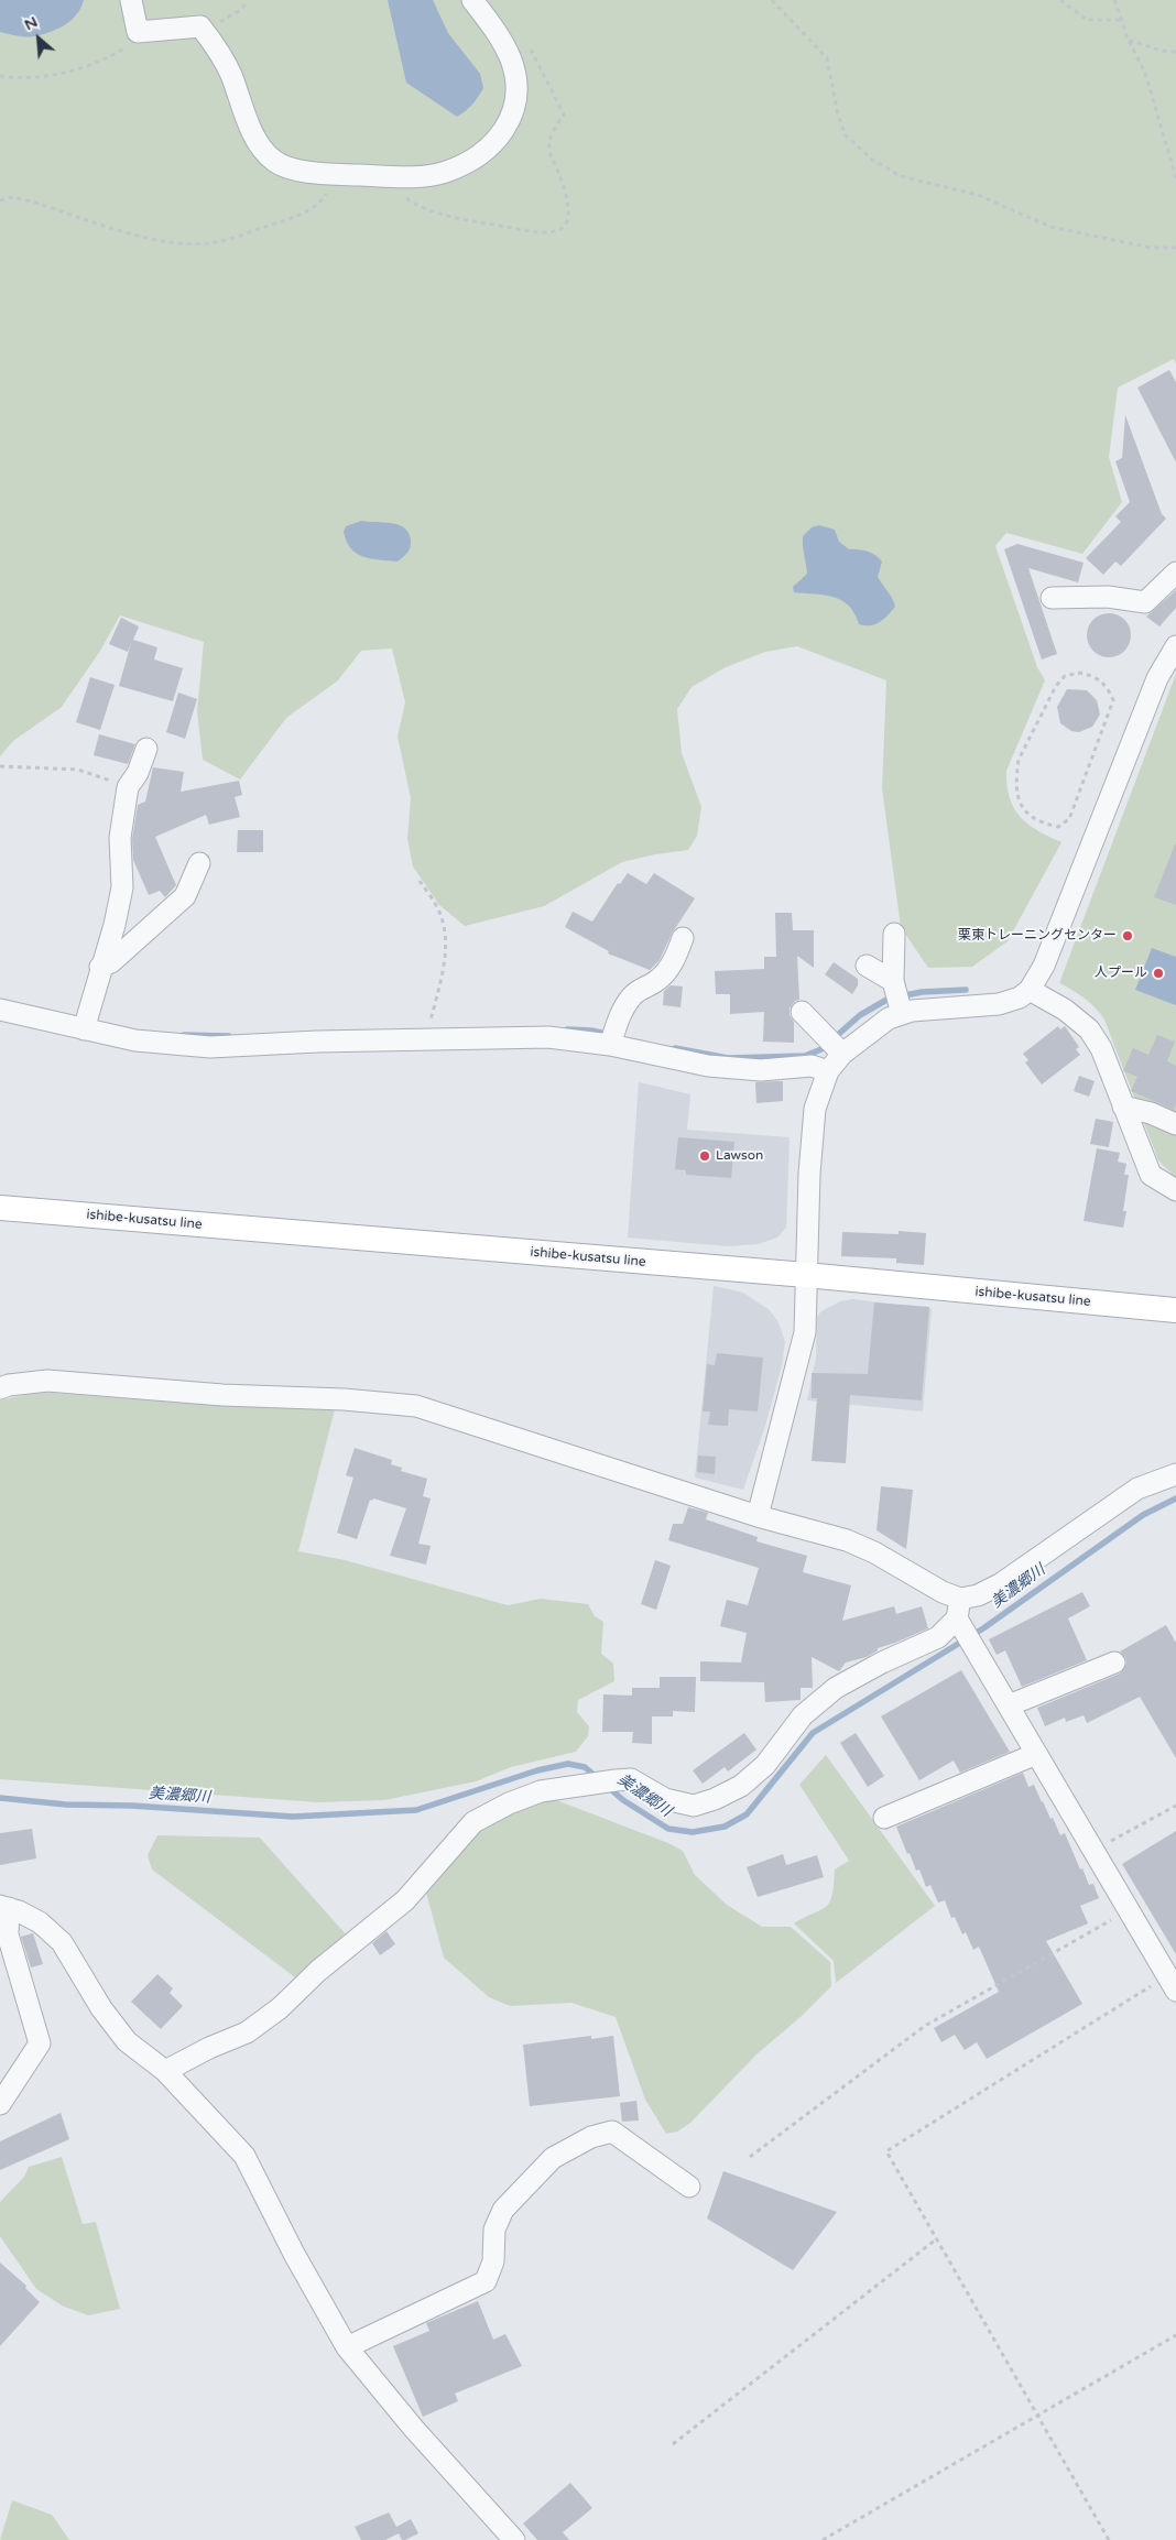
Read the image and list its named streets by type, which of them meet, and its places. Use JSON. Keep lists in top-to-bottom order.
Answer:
{
  "streets": {
    "main road": ["ishibe-kusatsu line"]
  },
  "water": ["美濃郷川"],
  "places": ["栗東トレーニングセンター", "人プール", "Lawson"],
  "north": "top left"
}
